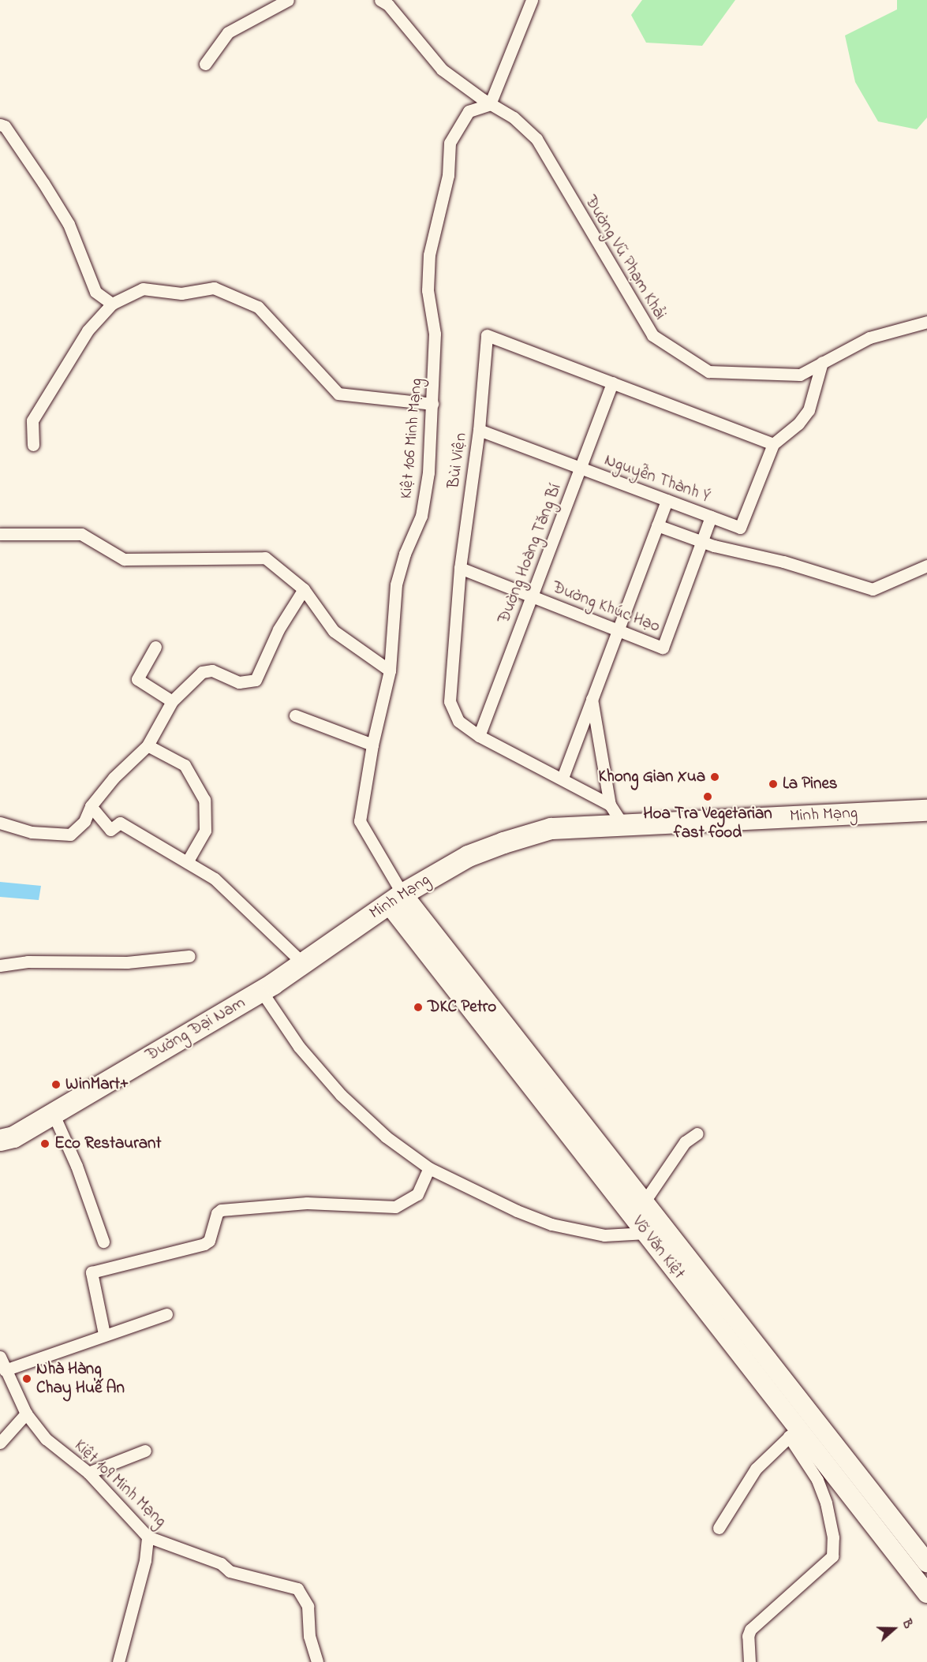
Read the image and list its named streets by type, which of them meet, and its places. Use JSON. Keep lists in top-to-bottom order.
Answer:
{
  "streets": {
    "highway": ["Minh Mạng", "Đường Đại Nam"],
    "main road": ["Võ Văn Kiệt"],
    "street": [
      "Đường Vũ Phạm Khải",
      "Kiệt 106 Minh Mạng",
      "Bùi Viện",
      "Nguyễn Thành Ý",
      "Đường Hoàng Tăng Bí",
      "Đường Khúc Hạo",
      "Kiệt 109 Minh Mạng"
    ]
  },
  "crossings": [
    ["Đường Vũ Phạm Khải", "Kiệt 106 Minh Mạng"],
    ["Kiệt 106 Minh Mạng", "Minh Mạng"],
    ["Kiệt 106 Minh Mạng", "Võ Văn Kiệt"],
    ["Bùi Viện", "Nguyễn Thành Ý"],
    ["Bùi Viện", "Đường Hoàng Tăng Bí"],
    ["Bùi Viện", "Đường Khúc Hạo"],
    ["Nguyễn Thành Ý", "Đường Hoàng Tăng Bí"],
    ["Nguyễn Thành Ý", "Đường Khúc Hạo"],
    ["Đường Hoàng Tăng Bí", "Đường Khúc Hạo"],
    ["Minh Mạng", "Đường Đại Nam"],
    ["Minh Mạng", "Võ Văn Kiệt"]
  ],
  "places": [
    "Khong Gian Xua",
    "La Pines",
    "Hoa Tra Vegetarian fast food",
    "DKC Petro",
    "WinMart+",
    "Eco Restaurant",
    "Nhà Hàng Chay Huế An"
  ],
  "north": "right"
}
